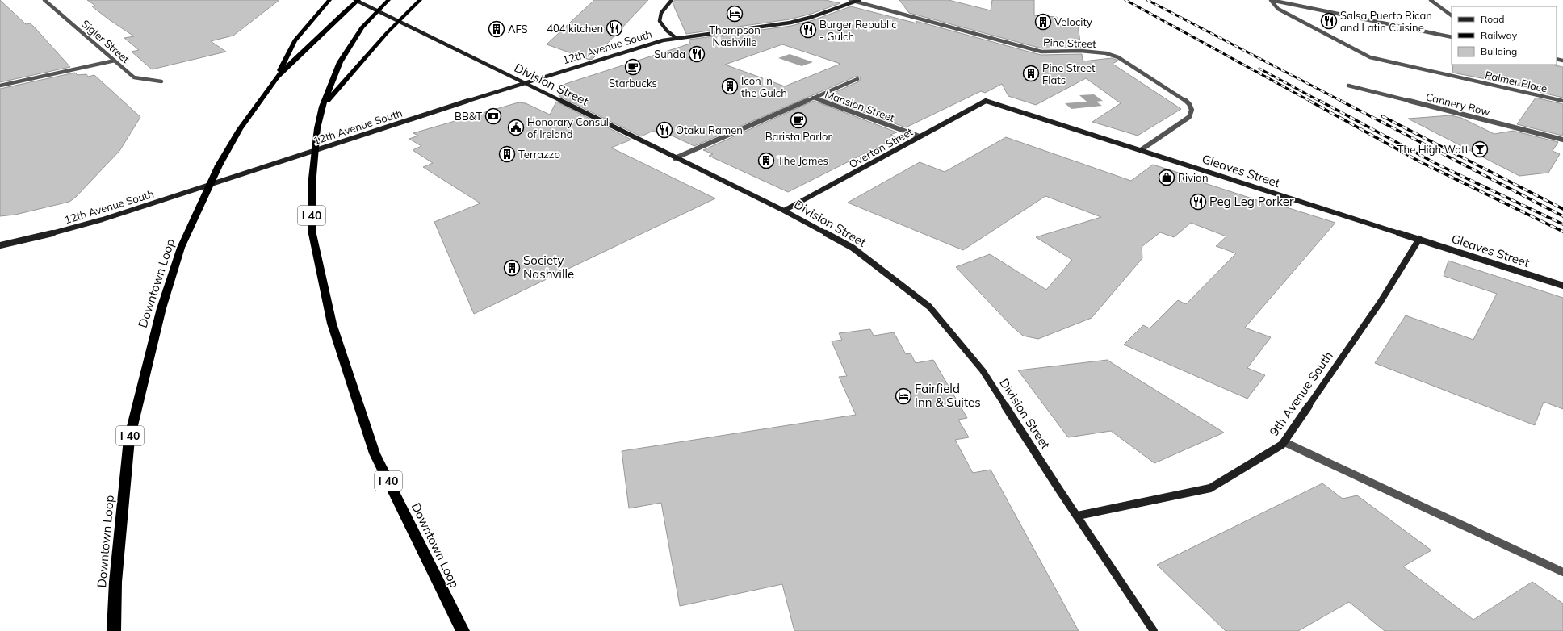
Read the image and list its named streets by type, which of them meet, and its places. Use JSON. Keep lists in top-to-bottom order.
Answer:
{
  "streets": {
    "highway": ["I 40", "Downtown Loop"],
    "main road": [
      "12th Avenue South",
      "Division Street",
      "Overton Street",
      "Gleaves Street",
      "9th Avenue South"
    ],
    "street": [
      "Sigler Street",
      "Pine Street",
      "Palmer Place",
      "Cannery Row",
      "Mansion Street"
    ]
  },
  "crossings": [
    ["Pine Street", "Gleaves Street"],
    ["12th Avenue South", "Division Street"],
    ["Division Street", "Overton Street"],
    ["Division Street", "9th Avenue South"],
    ["Mansion Street", "Overton Street"],
    ["Overton Street", "Gleaves Street"],
    ["Gleaves Street", "9th Avenue South"]
  ],
  "places": {
    "hotel": ["Thompson Nashville", "Fairfield Inn & Suites"],
    "restaurant": [
      "Salsa Puerto Rican and Latin Cuisine",
      "404 kitchen",
      "Burger Republic - Gulch",
      "Sunda",
      "Otaku Ramen",
      "Peg Leg Porker"
    ],
    "building": [
      "Velocity",
      "AFS",
      "Pine Street Flats",
      "Icon in the Gulch",
      "Terrazzo",
      "The James",
      "Society Nashville"
    ],
    "cafe": ["Starbucks", "Barista Parlor"],
    "bank": ["BB&T"],
    "public building": ["Honorary Consul of Ireland"],
    "bar": ["The High Watt"],
    "shop": ["Rivian"]
  },
  "legend": ["Road", "Railway", "Building"]
}
